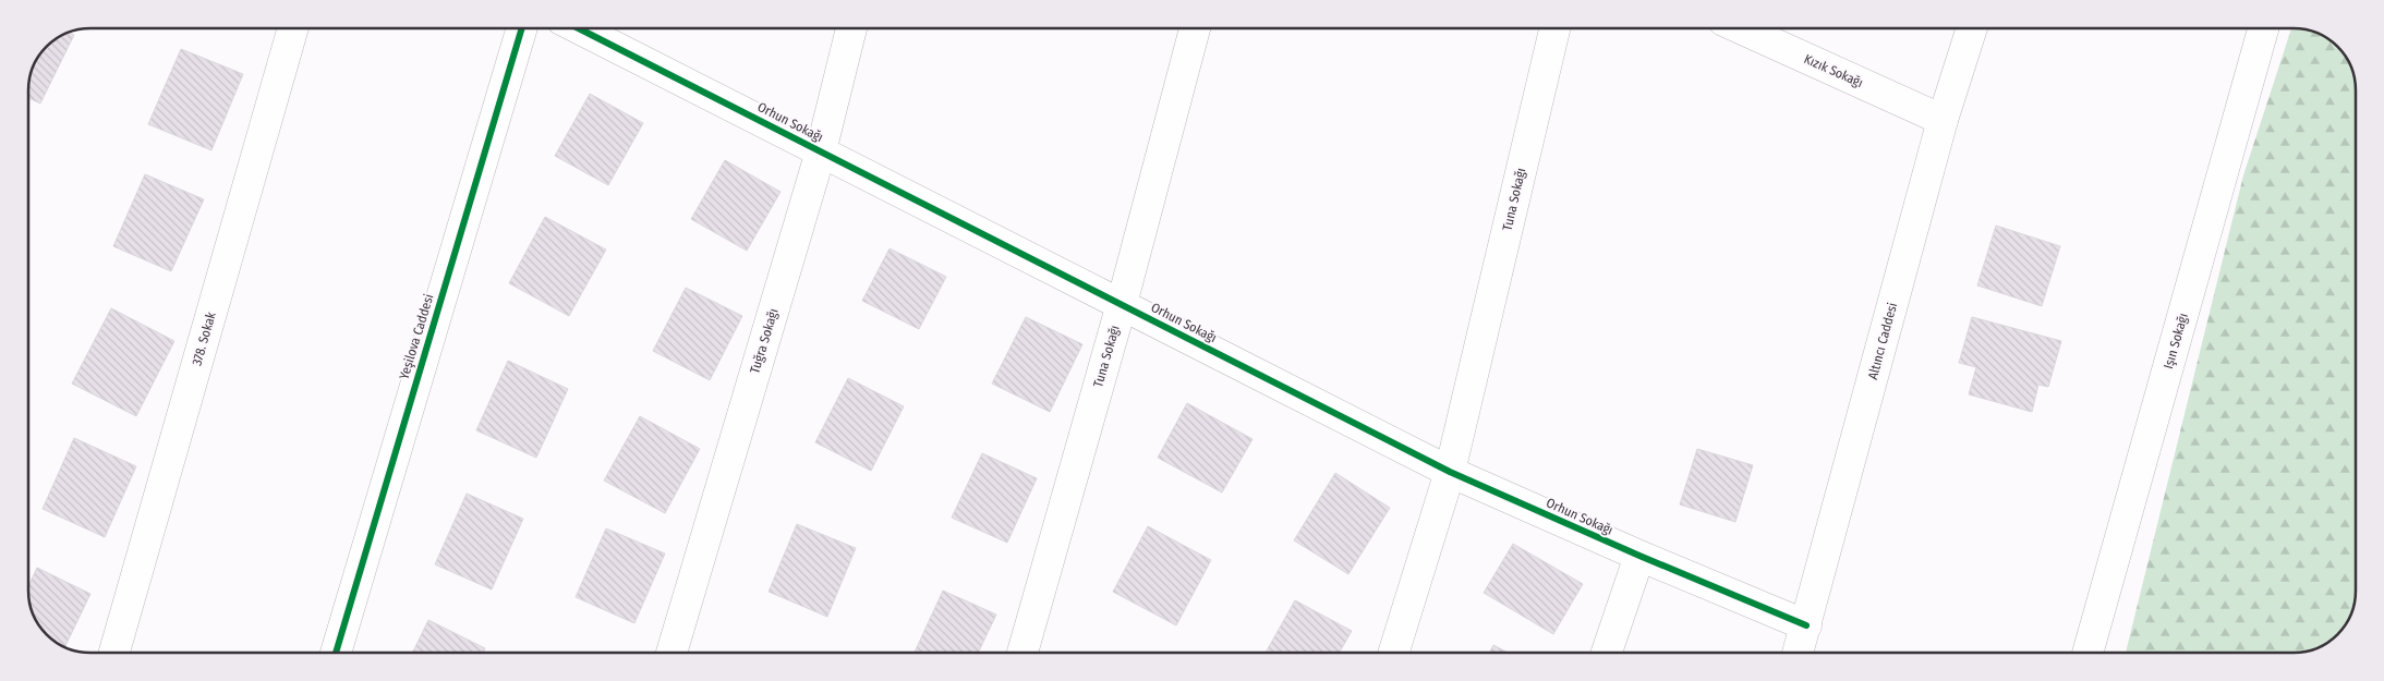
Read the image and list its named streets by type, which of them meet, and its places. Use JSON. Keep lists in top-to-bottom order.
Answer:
{
  "streets": {
    "street": [
      "Kızık Sokağı",
      "Orhun Sokağı",
      "Tuna Sokağı",
      "Yeşilova Caddesi",
      "378. Sokak",
      "Tuğra Sokağı",
      "Altıncı Caddesi",
      "Işın Sokağı"
    ]
  },
  "crossings": [
    ["Kızık Sokağı", "Altıncı Caddesi"],
    ["Orhun Sokağı", "Tuna Sokağı"],
    ["Orhun Sokağı", "Tuğra Sokağı"],
    ["Orhun Sokağı", "Altıncı Caddesi"]
  ]
}
